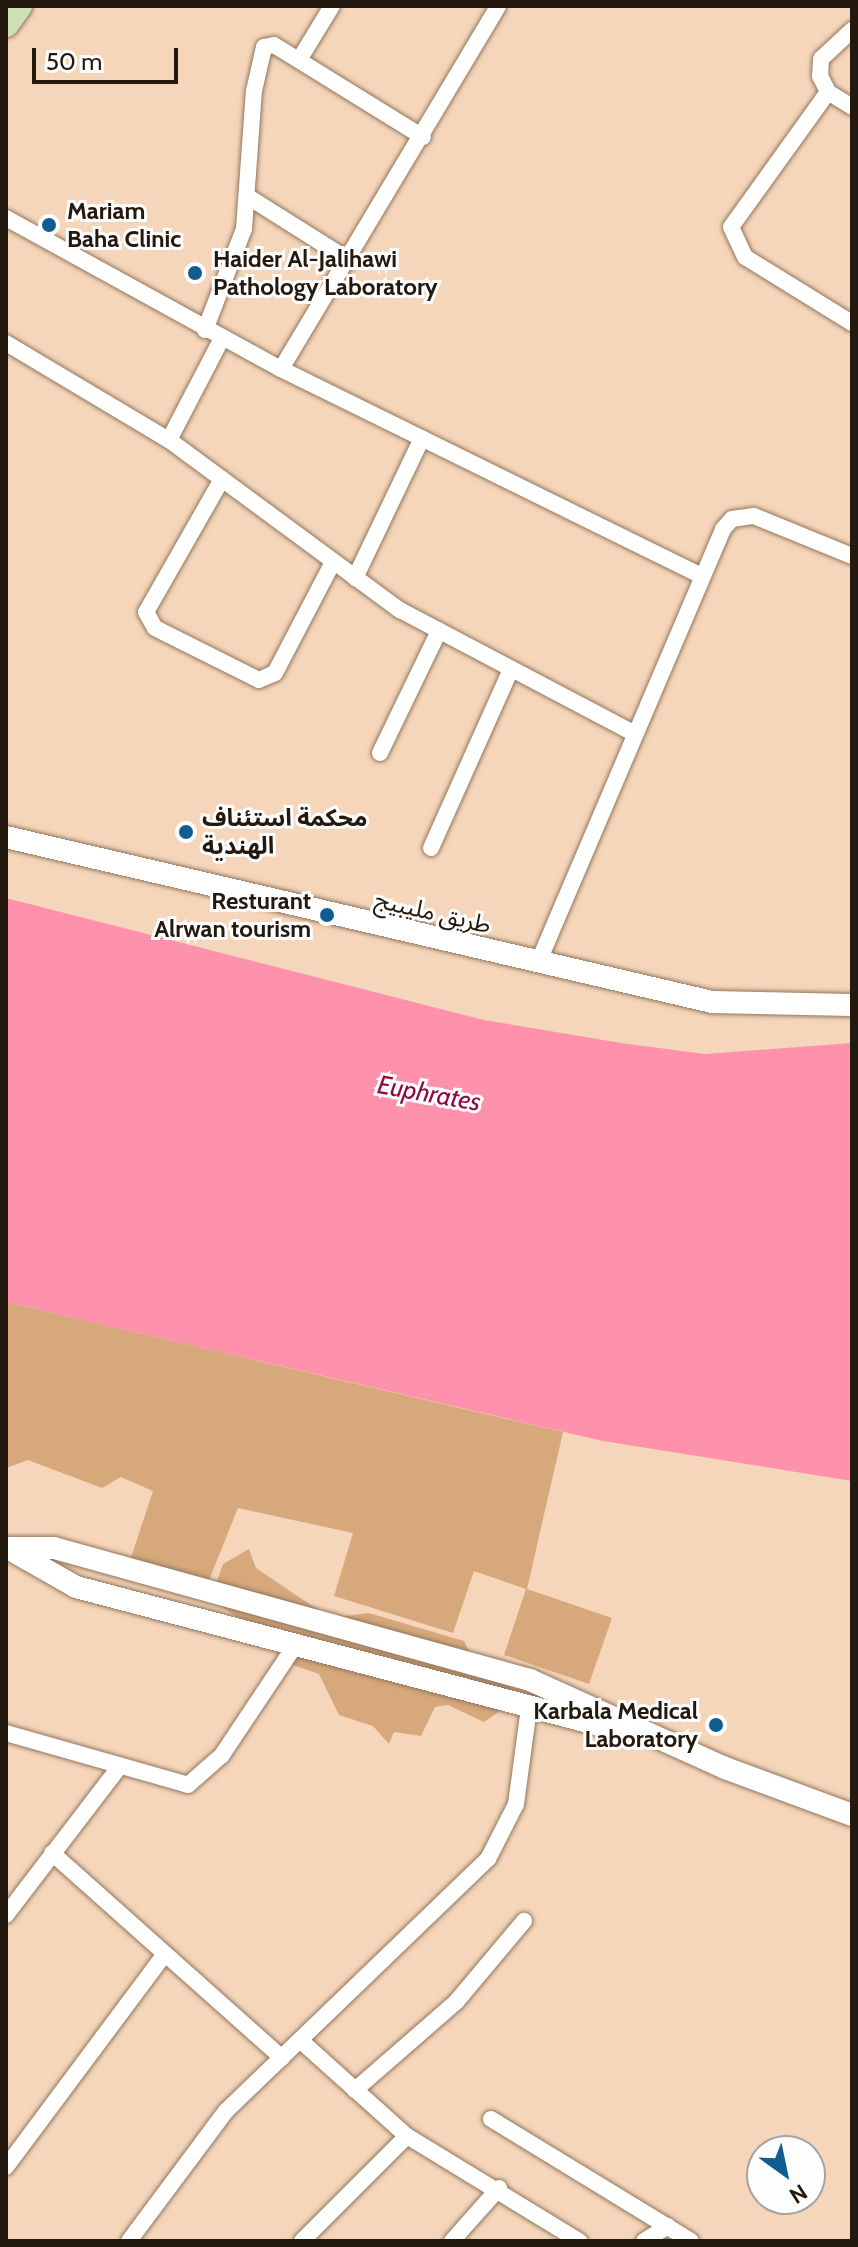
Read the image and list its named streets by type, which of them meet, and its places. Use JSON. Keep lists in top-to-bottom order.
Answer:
{
  "streets": {
    "street": ["طريق مليبيج"]
  },
  "water": ["Euphrates"],
  "places": [
    "Mariam Baha Clinic",
    "Haider Al-Jalihawi Pathology Laboratory",
    "محكمة استئناف الهندية",
    "Resturant Alrwan tourism",
    "Karbala Medical Laboratory"
  ],
  "scale_bar": "50 m",
  "north": "bottom right"
}
